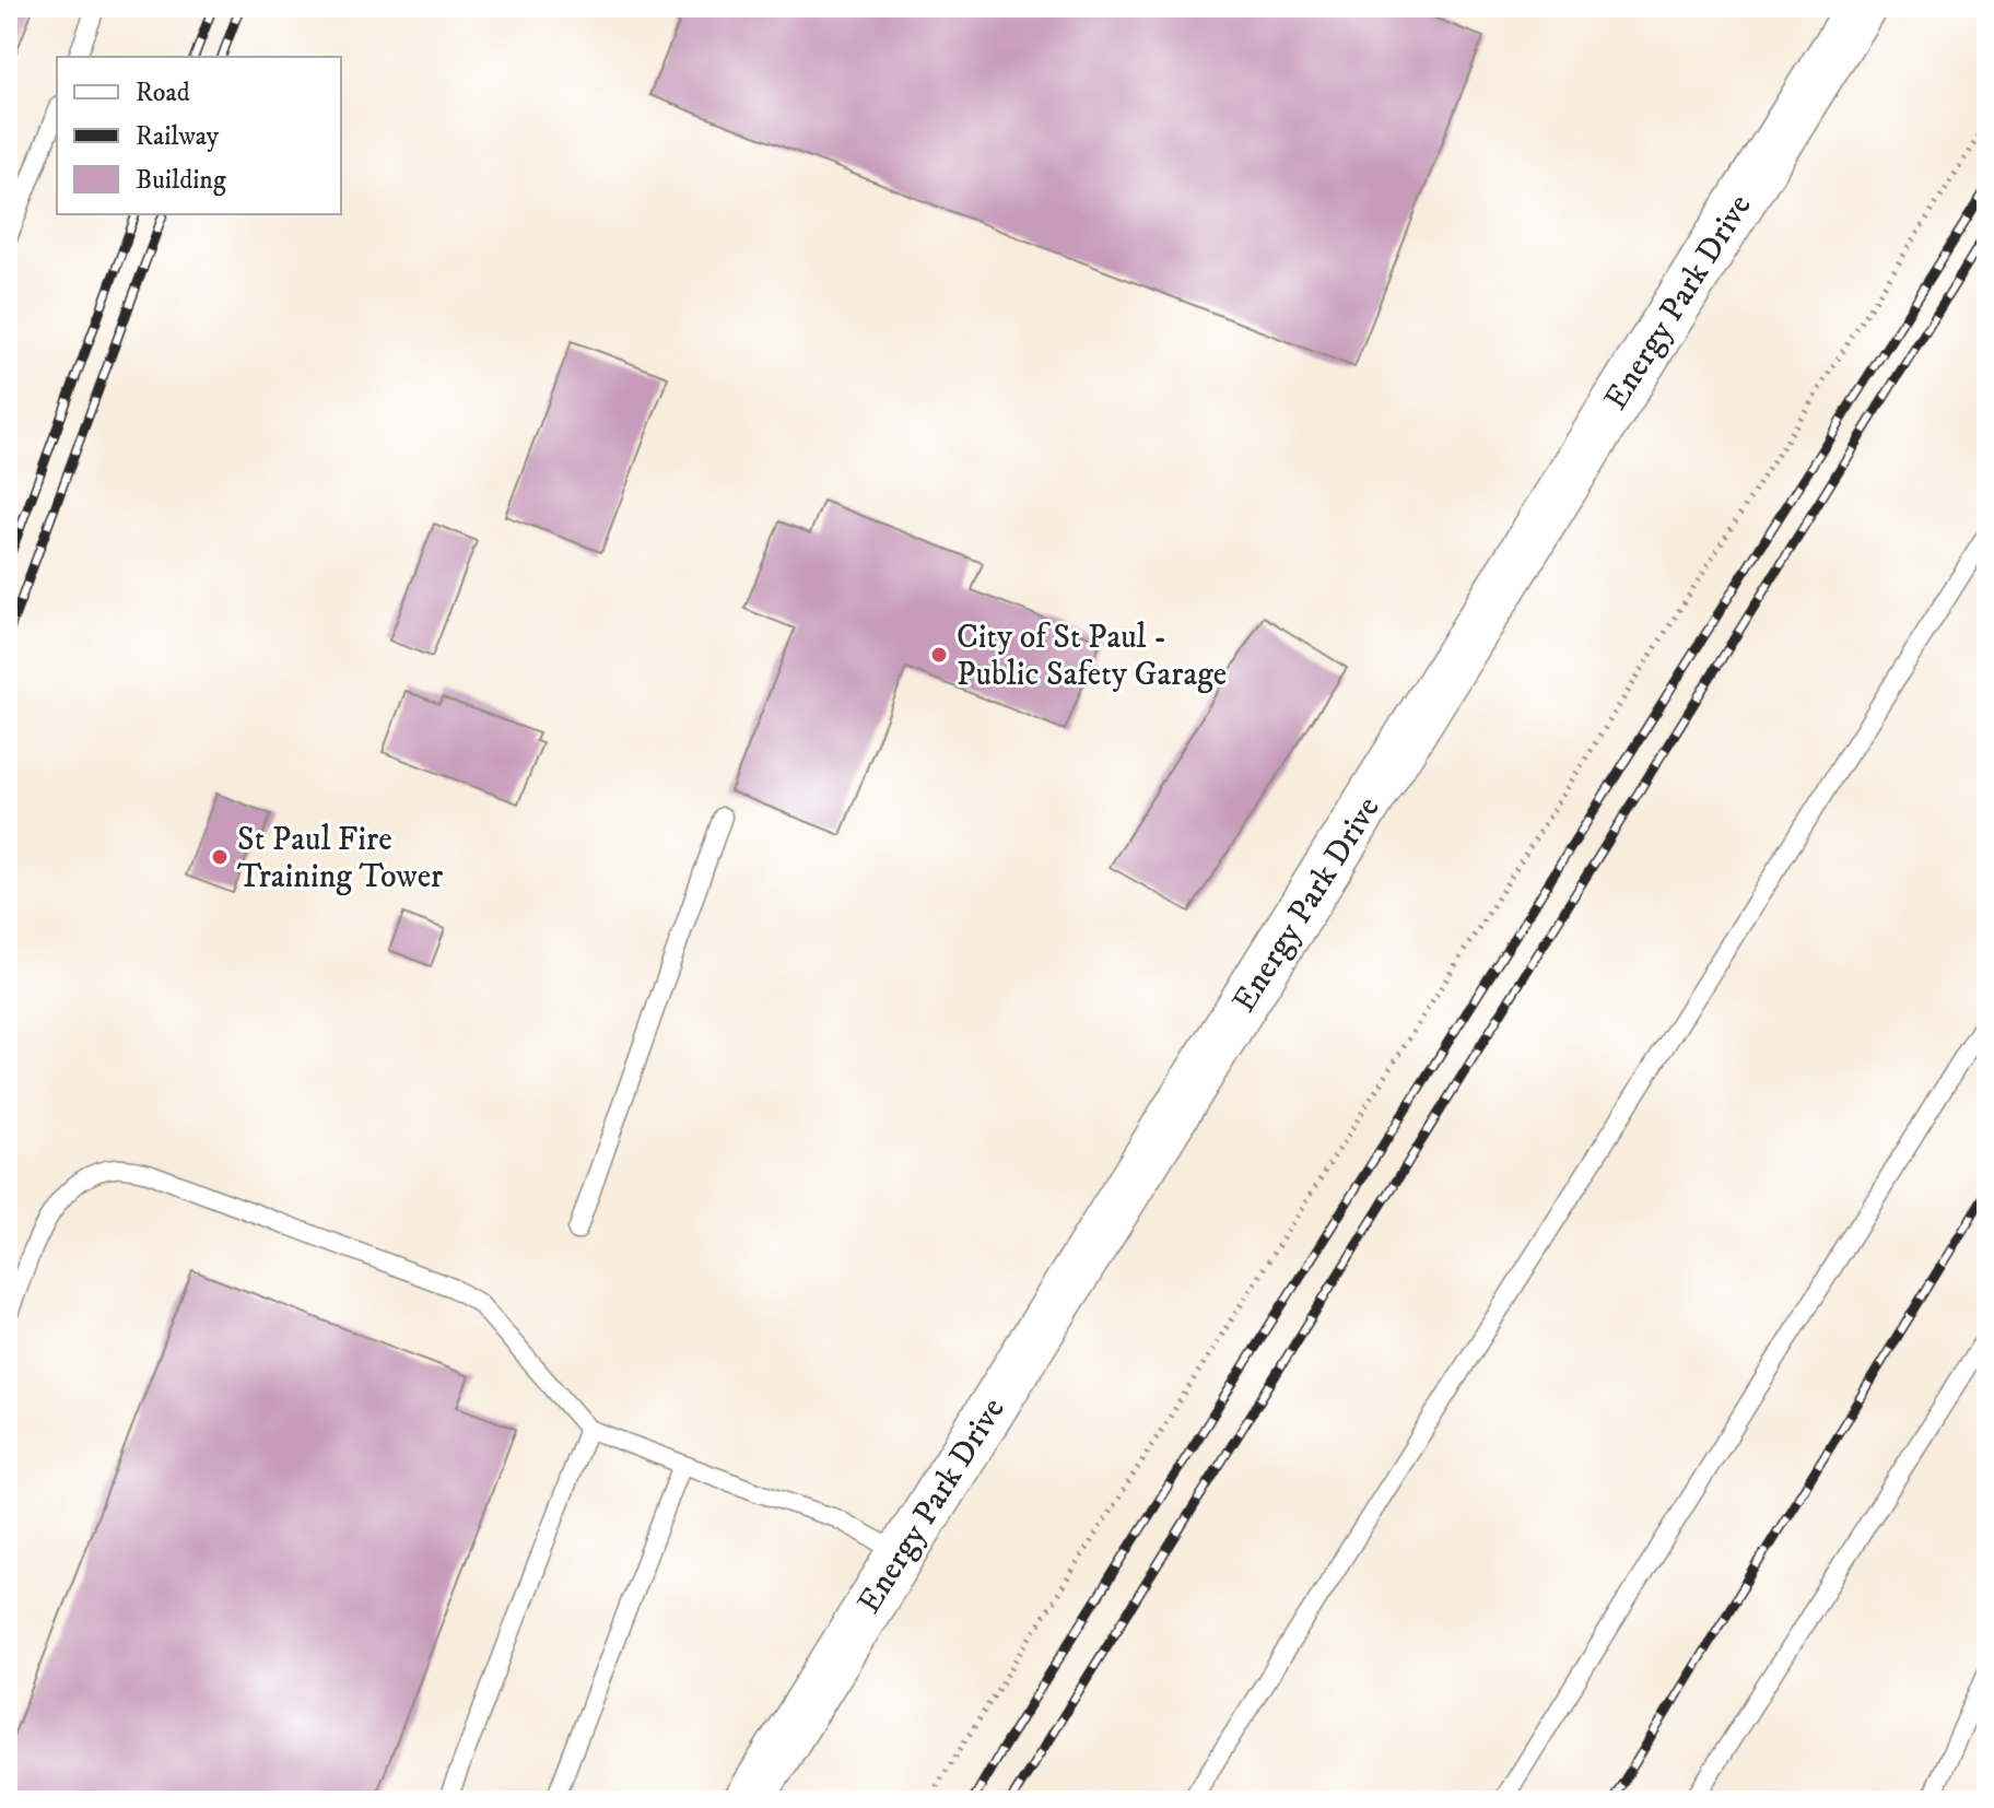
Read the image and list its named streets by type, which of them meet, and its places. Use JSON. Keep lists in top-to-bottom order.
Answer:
{
  "streets": {
    "street": ["Energy Park Drive"]
  },
  "places": ["City of St Paul - Public Safety Garage", "St Paul Fire Training Tower"],
  "legend": ["Road", "Railway", "Building"]
}
